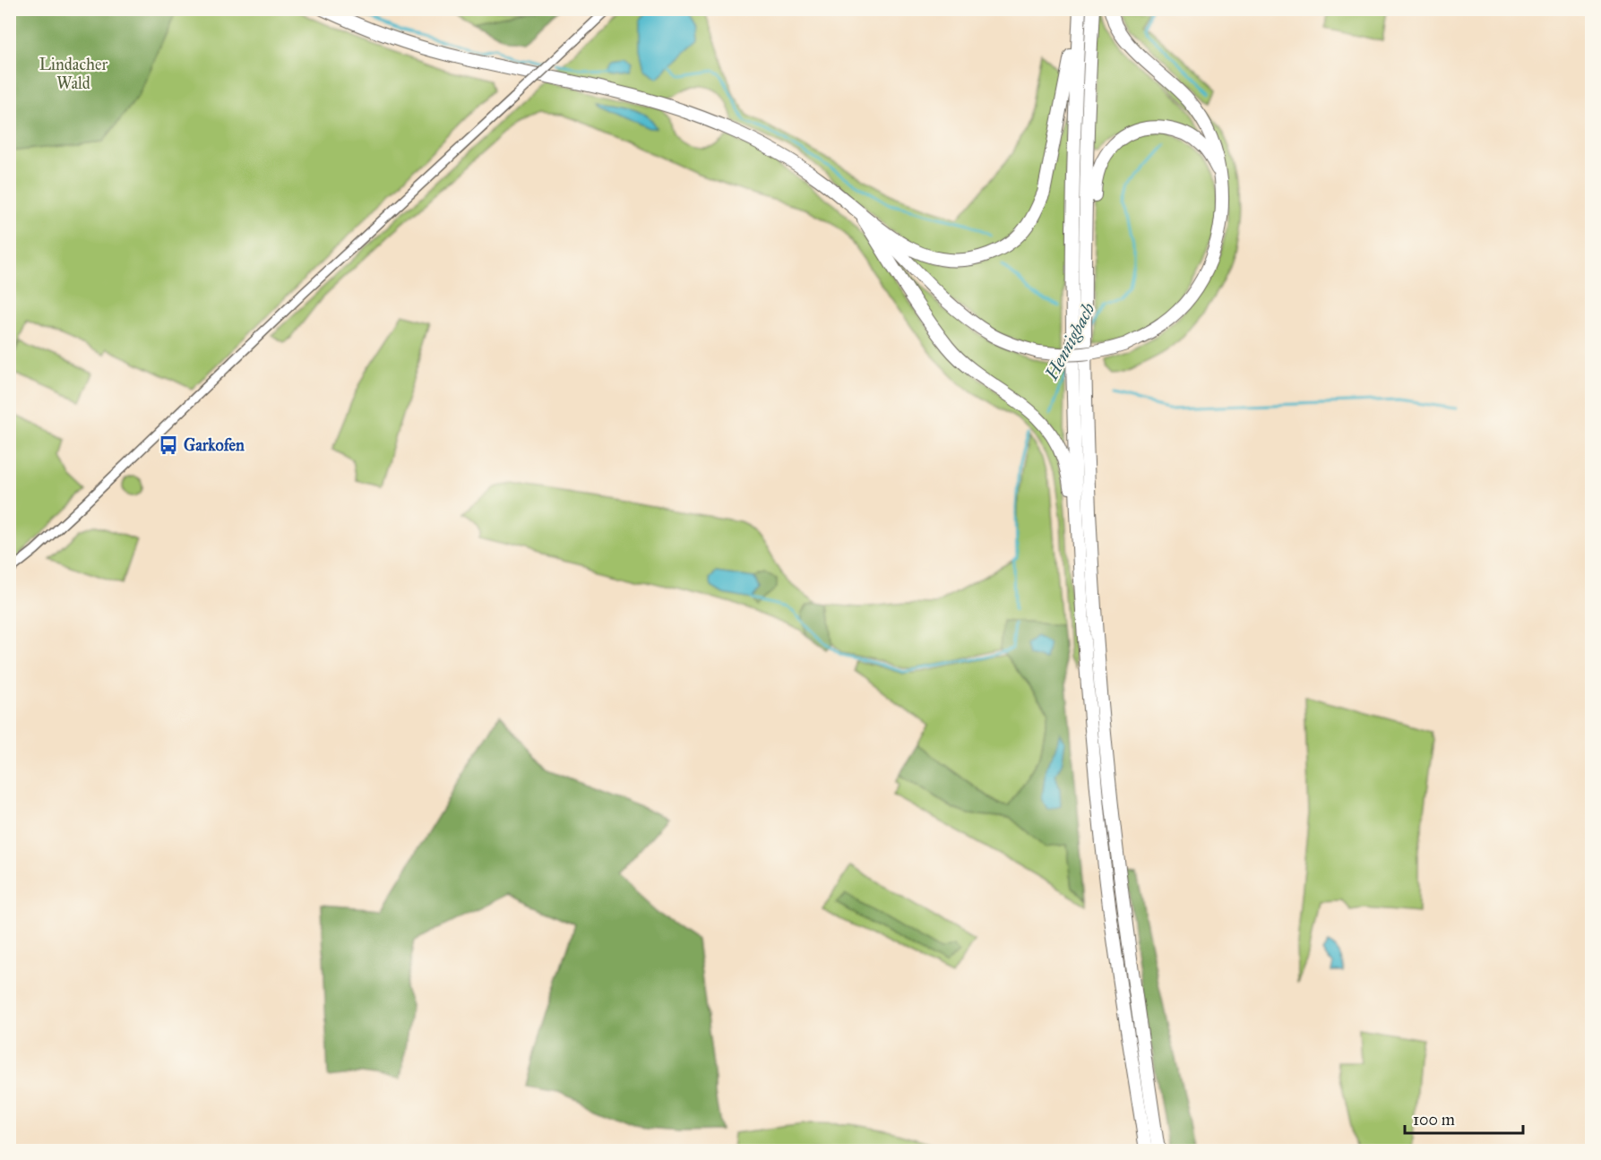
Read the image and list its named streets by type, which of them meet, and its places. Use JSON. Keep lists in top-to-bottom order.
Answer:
{
  "water": ["Hennigbach"],
  "parks": ["Lindacher Wald"],
  "places": {
    "bus stop": ["Garkofen"]
  },
  "scale_bar": "100 m"
}
